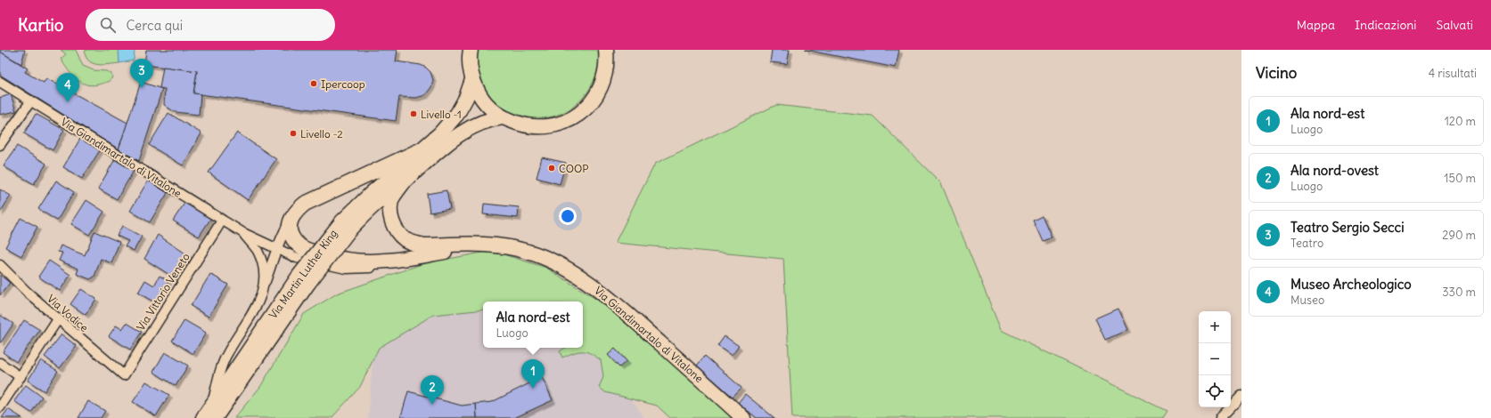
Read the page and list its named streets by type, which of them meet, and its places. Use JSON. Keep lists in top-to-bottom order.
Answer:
{
  "streets": {
    "main road": ["Via Giandimartalo di Vitalone", "Via Martin Luther King"],
    "street": ["Via Vittorio Veneto", "Via Vodice"]
  },
  "crossings": [
    ["Via Giandimartalo di Vitalone", "Via Martin Luther King"],
    ["Via Giandimartalo di Vitalone", "Via Vittorio Veneto"],
    ["Via Vittorio Veneto", "Via Vodice"]
  ],
  "places": [
    "Ipercoop",
    "Livello -1",
    "Livello -2",
    "COOP"
  ],
  "page": {
    "header": "Kartio",
    "search": "Cerca qui",
    "nav": ["Mappa", "Indicazioni", "Salvati"],
    "heading": ["Vicino", "4 risultati"],
    "pins": [
      "3",
      "4",
      "1",
      "2"
    ],
    "list": [
      {
        "mark": "1",
        "name": "Ala nord-est",
        "note": "Luogo",
        "value": "120 m"
      },
      {
        "mark": "2",
        "name": "Ala nord-ovest",
        "note": "Luogo",
        "value": "150 m"
      },
      {
        "mark": "3",
        "name": "Teatro Sergio Secci",
        "note": "Teatro",
        "value": "290 m"
      },
      {
        "mark": "4",
        "name": "Museo Archeologico",
        "note": "Museo",
        "value": "330 m"
      }
    ],
    "popup": ["Ala nord-est", "Luogo"],
    "map_buttons": ["+", "−"]
  }
}
